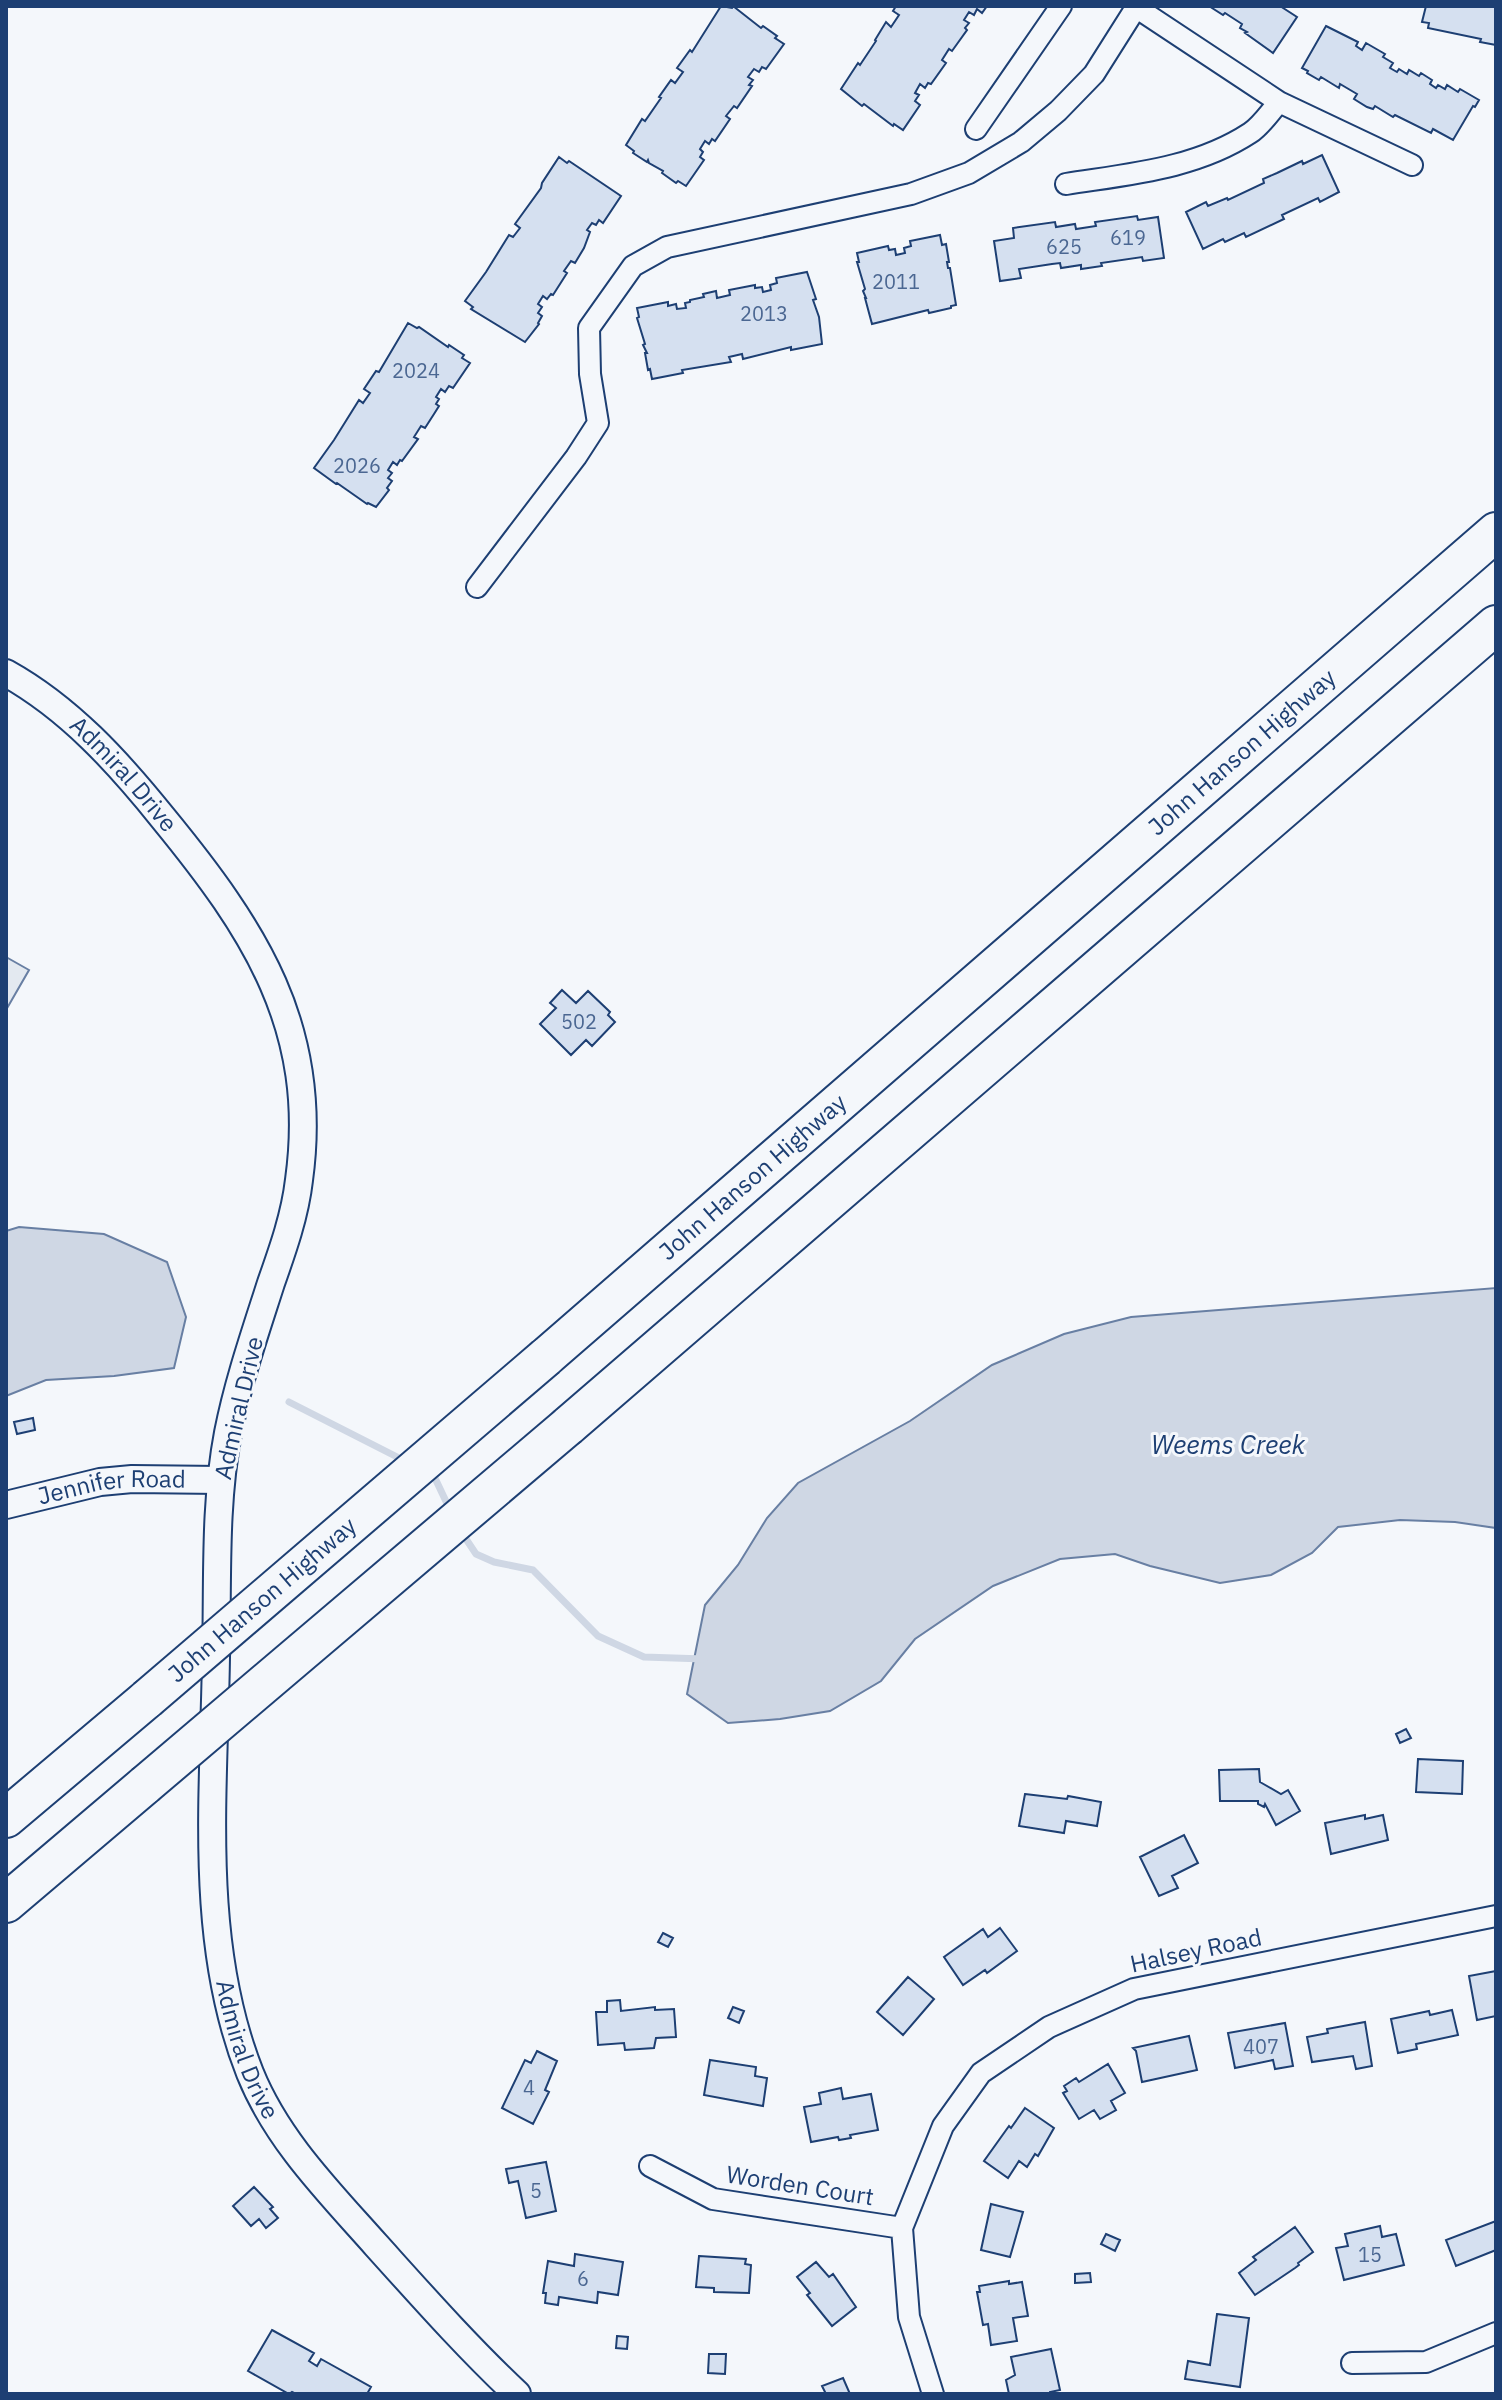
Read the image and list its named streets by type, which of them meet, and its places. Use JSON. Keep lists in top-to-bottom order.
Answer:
{
  "streets": {
    "highway": ["John Hanson Highway"],
    "street": [
      "Admiral Drive",
      "Jennifer Road",
      "Halsey Road",
      "Worden Court"
    ]
  },
  "crossings": [
    ["Admiral Drive", "Jennifer Road"],
    ["Halsey Road", "Worden Court"]
  ],
  "water": ["Weems Creek"],
  "house_numbers": [
    "619",
    "625",
    "2011",
    "2013",
    "2024",
    "2026",
    "502",
    "407",
    "4",
    "5",
    "15",
    "6"
  ]
}
